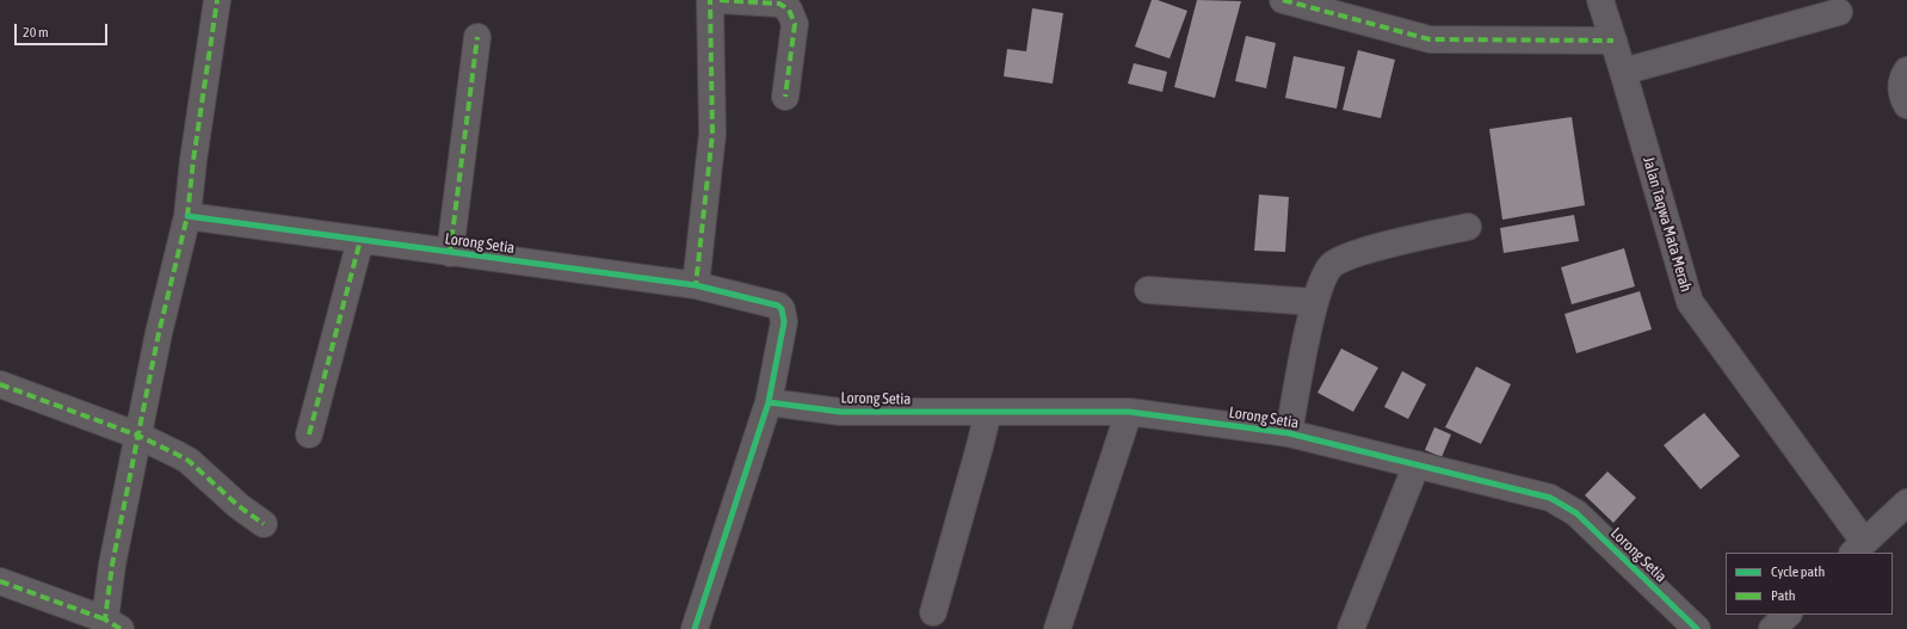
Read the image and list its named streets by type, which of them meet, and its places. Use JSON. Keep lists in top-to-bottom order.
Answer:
{
  "streets": {
    "street": ["Jalan Taqwa Mata Merah", "Lorong Setia"]
  },
  "legend": ["Cycle path", "Path"],
  "scale_bar": "20 m"
}
